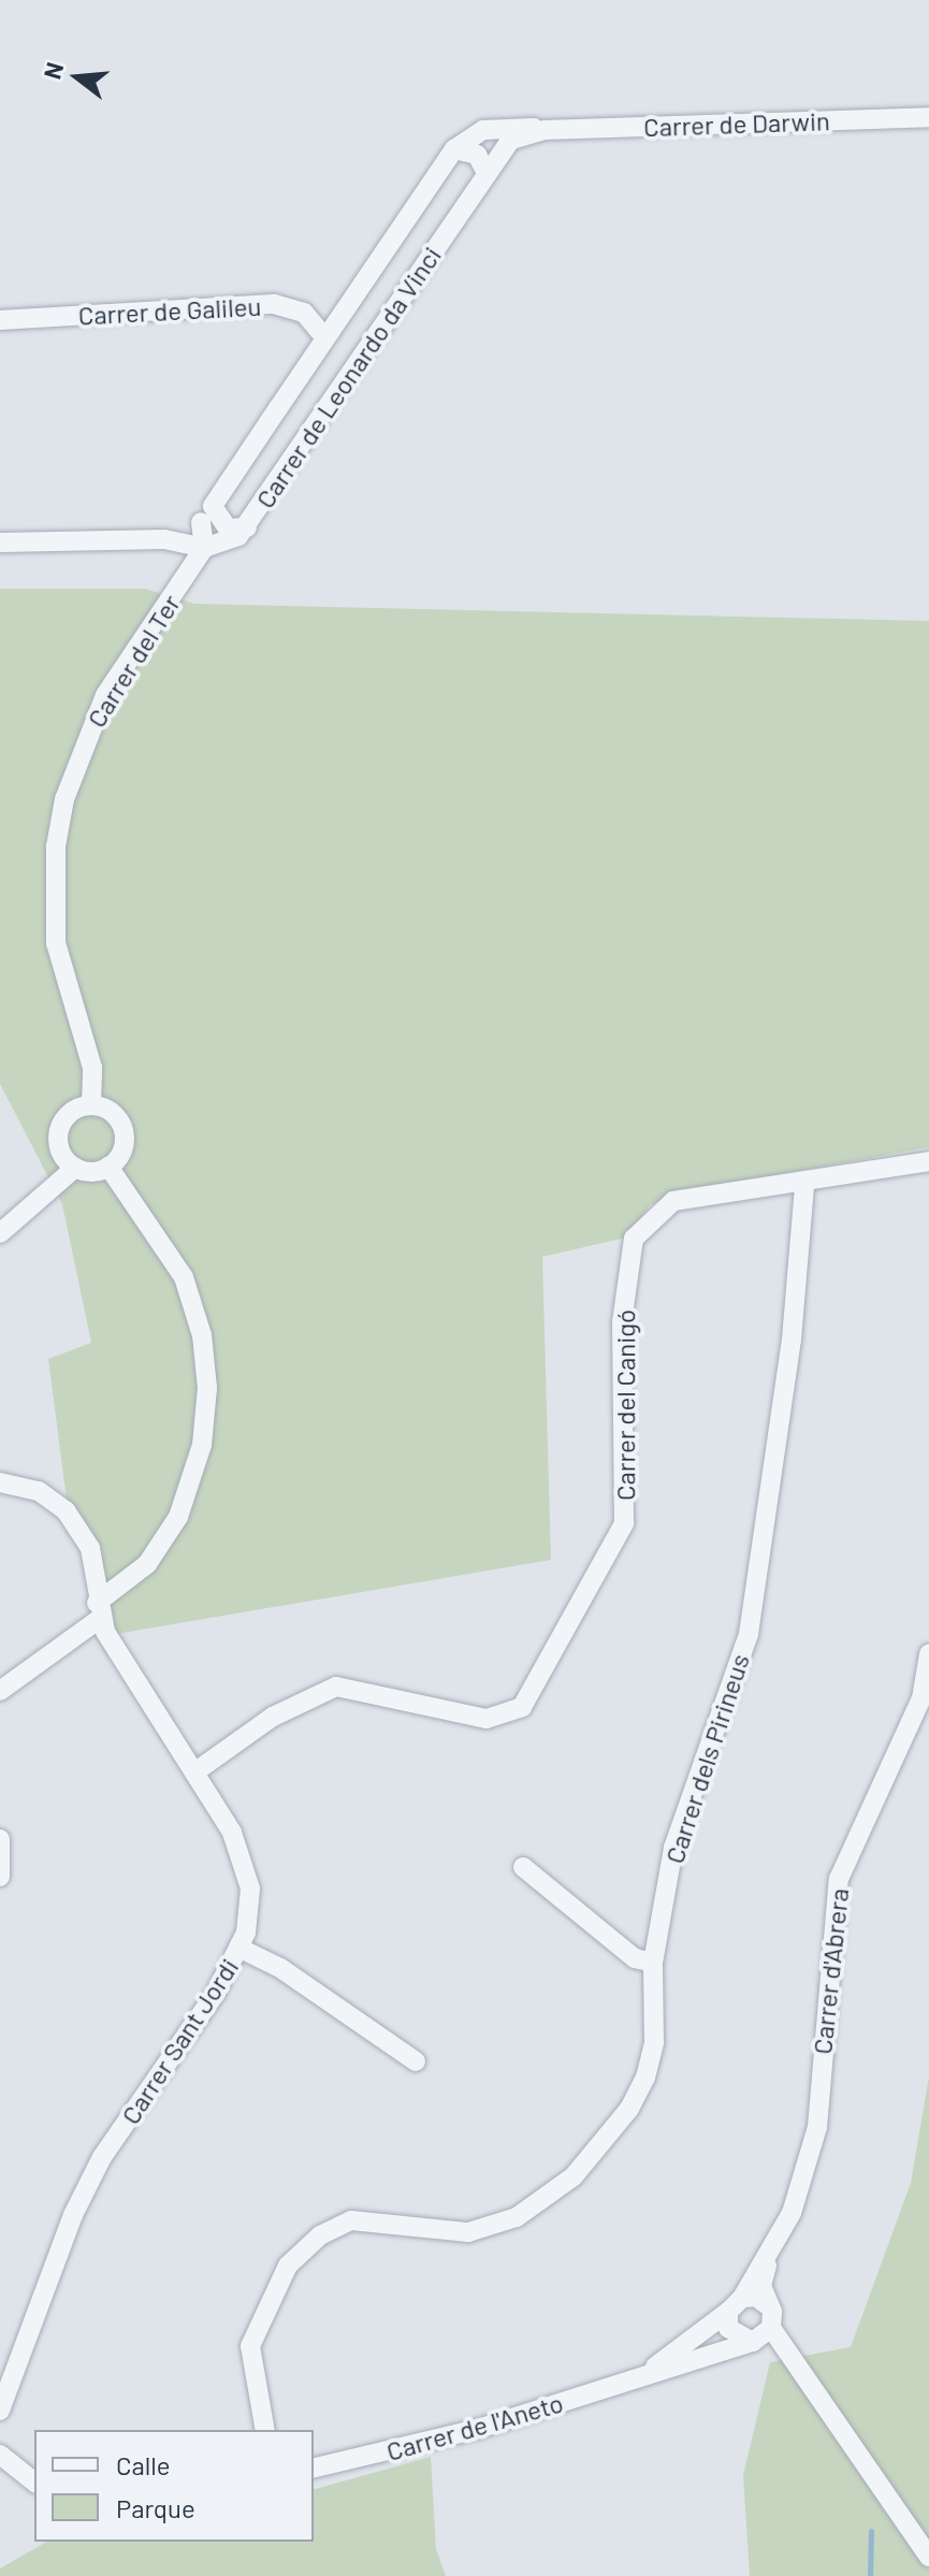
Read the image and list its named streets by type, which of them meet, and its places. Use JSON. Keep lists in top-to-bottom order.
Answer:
{
  "streets": {
    "street": [
      "Carrer de Darwin",
      "Carrer de Galileu",
      "Carrer de Leonardo da Vinci",
      "Carrer del Ter",
      "Carrer del Canigó",
      "Carrer dels Pirineus",
      "Carrer d'Abrera",
      "Carrer Sant Jordi",
      "Carrer de l'Aneto"
    ]
  },
  "crossings": [
    ["Carrer de Darwin", "Carrer de Leonardo da Vinci"],
    ["Carrer de Galileu", "Carrer de Leonardo da Vinci"],
    ["Carrer del Canigó", "Carrer dels Pirineus"],
    ["Carrer del Canigó", "Carrer Sant Jordi"],
    ["Carrer d'Abrera", "Carrer de l'Aneto"]
  ],
  "legend": ["Calle", "Parque"],
  "north": "left"
}
